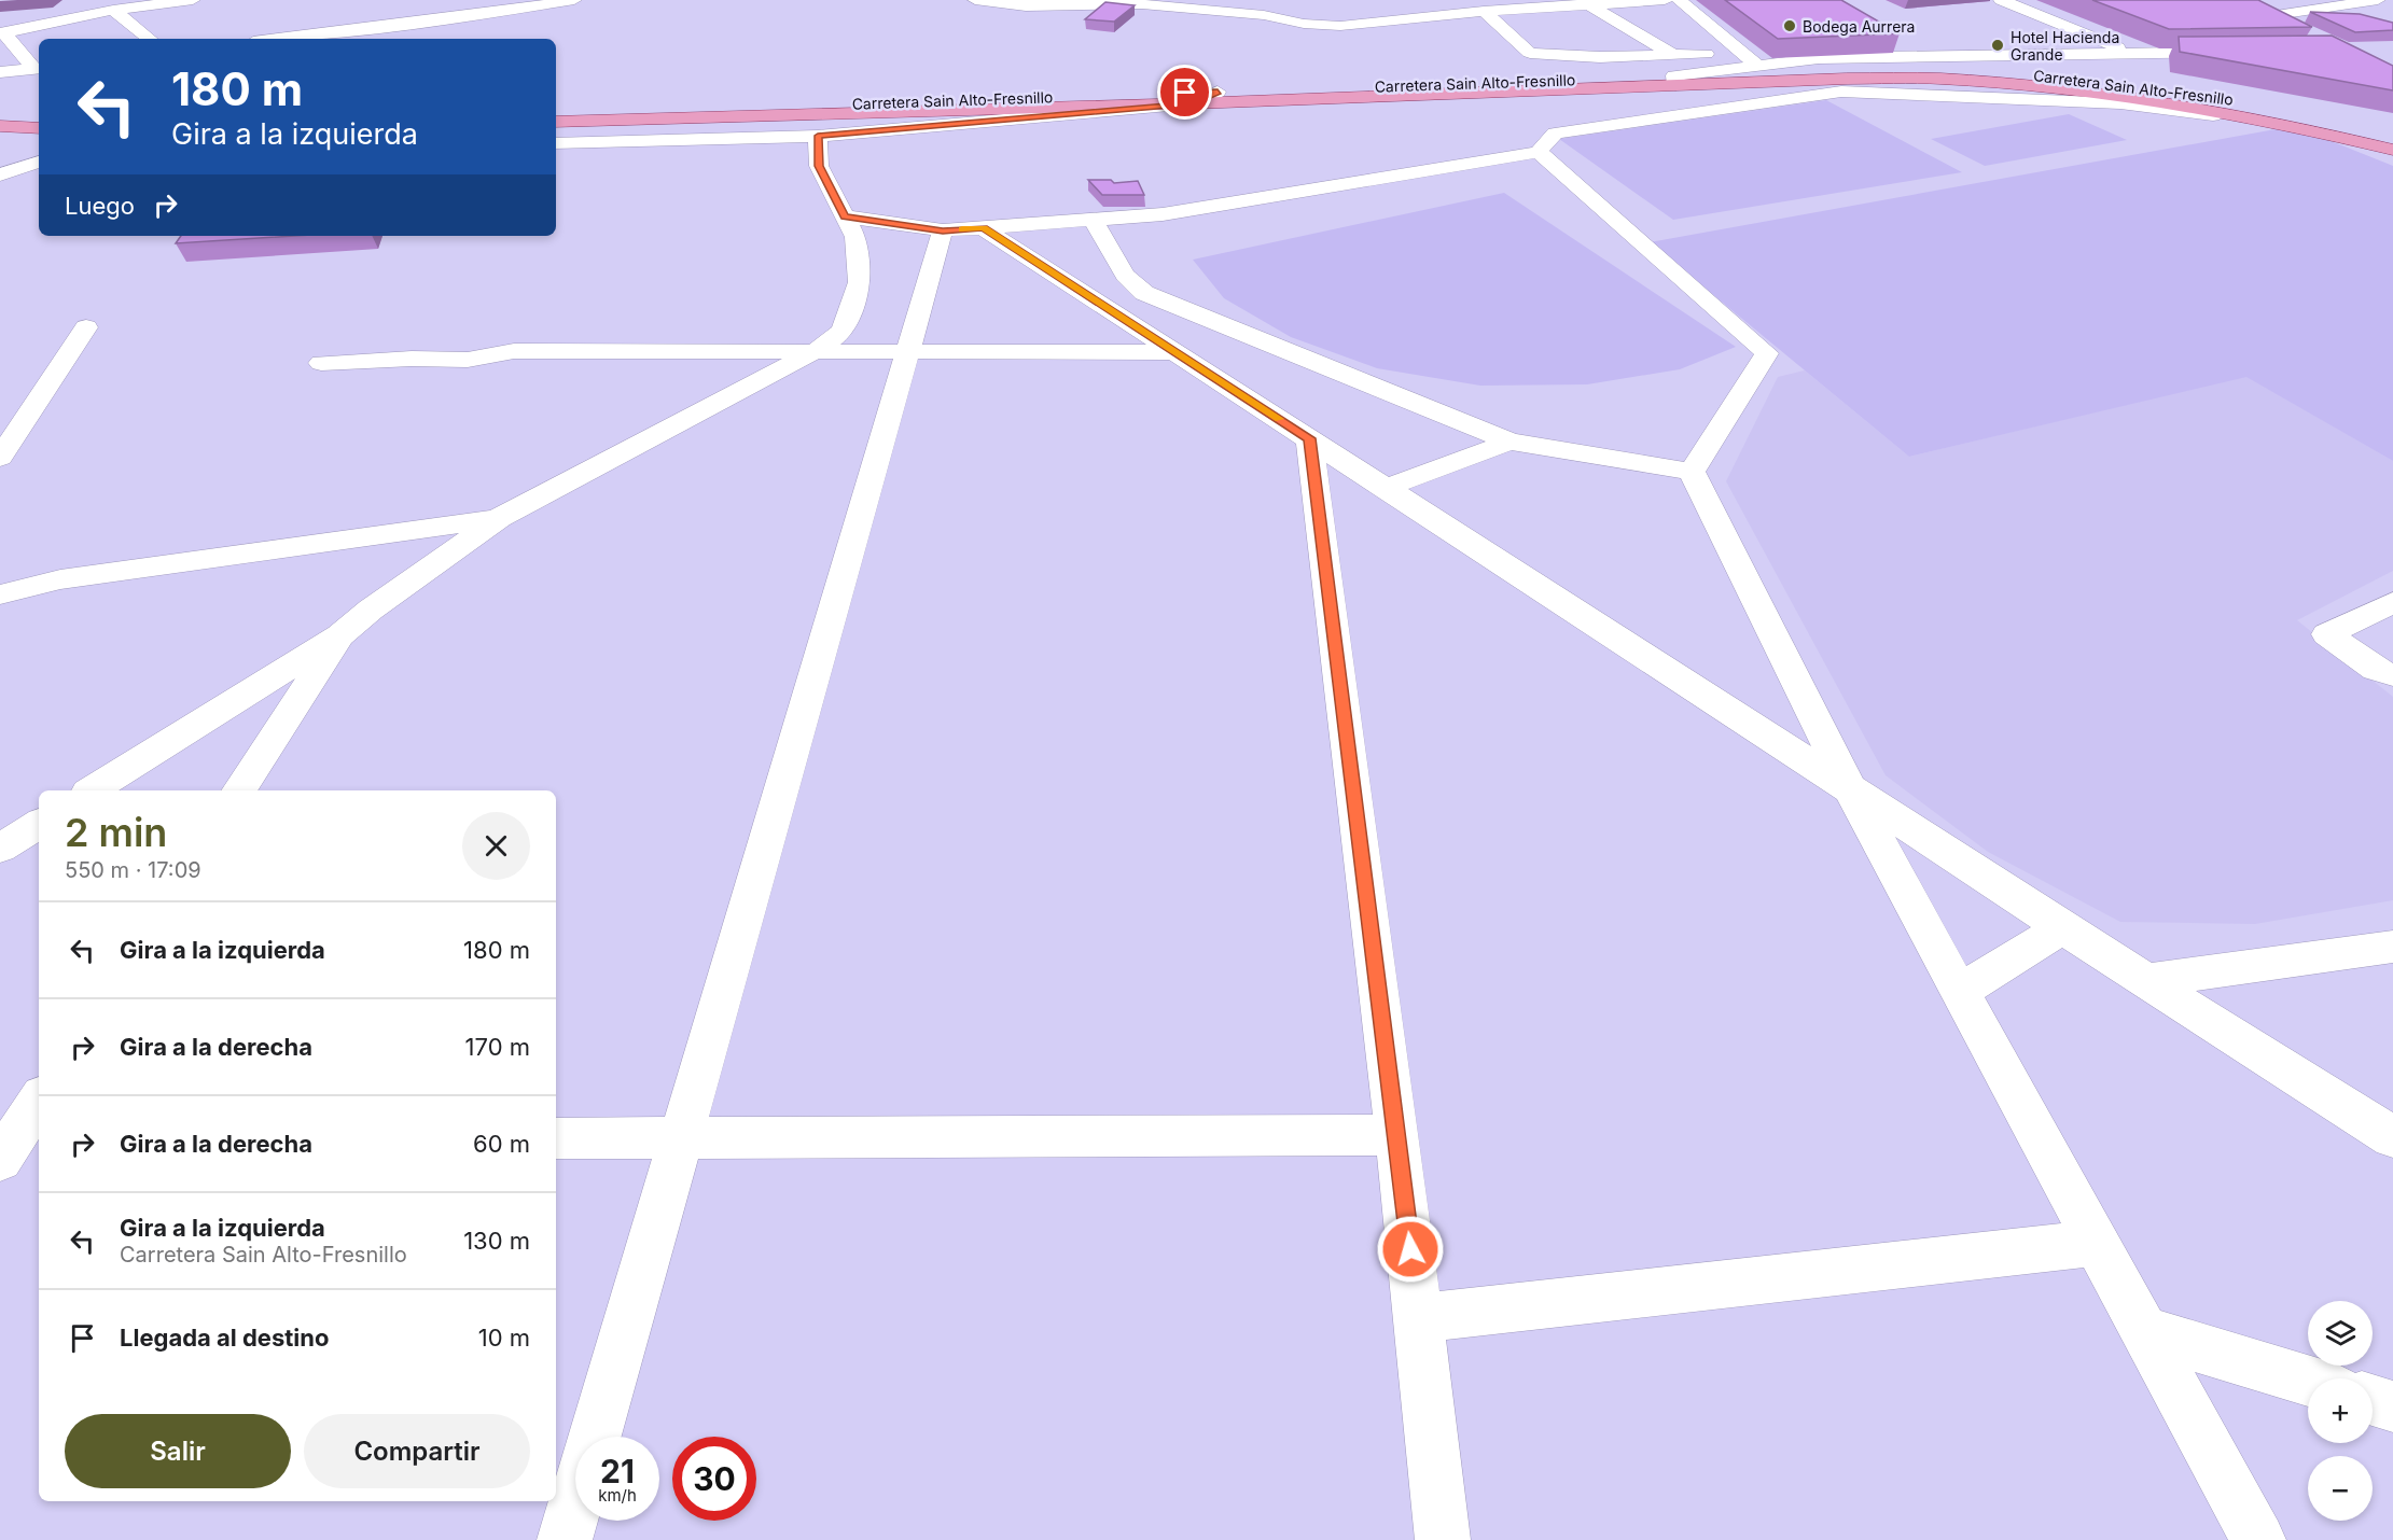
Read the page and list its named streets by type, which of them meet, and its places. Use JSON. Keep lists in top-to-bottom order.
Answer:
{
  "streets": {
    "main road": ["Carretera Sain Alto-Fresnillo"]
  },
  "places": ["Bodega Aurrera", "Hotel Hacienda Grande"],
  "page": {
    "turn": ["180 m", "Gira a la izquierda"],
    "then": "Luego",
    "heading": ["2 min", "550 m · 17:09"],
    "list": [
      {
        "name": "Gira a la izquierda",
        "value": "180 m"
      },
      {
        "name": "Gira a la derecha",
        "value": "170 m"
      },
      {
        "name": "Gira a la derecha",
        "value": "60 m"
      },
      {
        "name": "Gira a la izquierda",
        "note": "Carretera Sain Alto-Fresnillo",
        "value": "130 m"
      },
      {
        "name": "Llegada al destino",
        "value": "10 m"
      }
    ],
    "map_buttons": ["+", "−"],
    "buttons": ["Salir", "Compartir"],
    "speed": "21 km/h",
    "limit": "30"
  }
}
